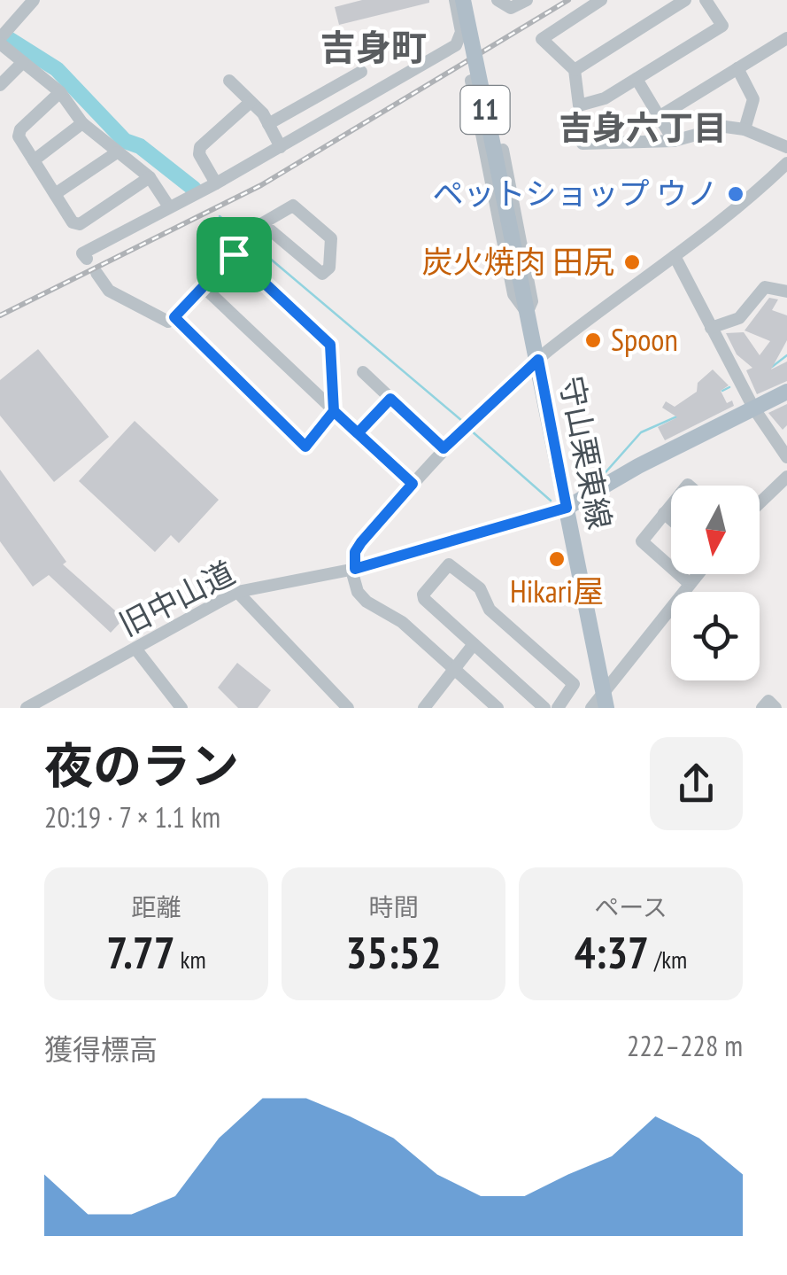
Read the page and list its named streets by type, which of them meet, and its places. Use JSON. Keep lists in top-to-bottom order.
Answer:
{
  "streets": {
    "main road": ["11", "守山栗東線"],
    "street": ["旧中山道"]
  },
  "crossings": [
    ["守山栗東線", "旧中山道"]
  ],
  "districts": ["吉身町", "吉身六丁目"],
  "places": [
    "ペットショップ ウノ",
    "炭火焼肉 田尻",
    "Spoon",
    "Hikari屋"
  ],
  "north": "bottom",
  "page": {
    "heading": ["夜のラン", "20:19 · 7 × 1.1 km"],
    "stats": [
      ["距離", "7.77 km"],
      ["時間", "35:52"],
      ["ペース", "4:37 /km"]
    ],
    "chart": ["獲得標高", "222–228 m"]
  }
}
